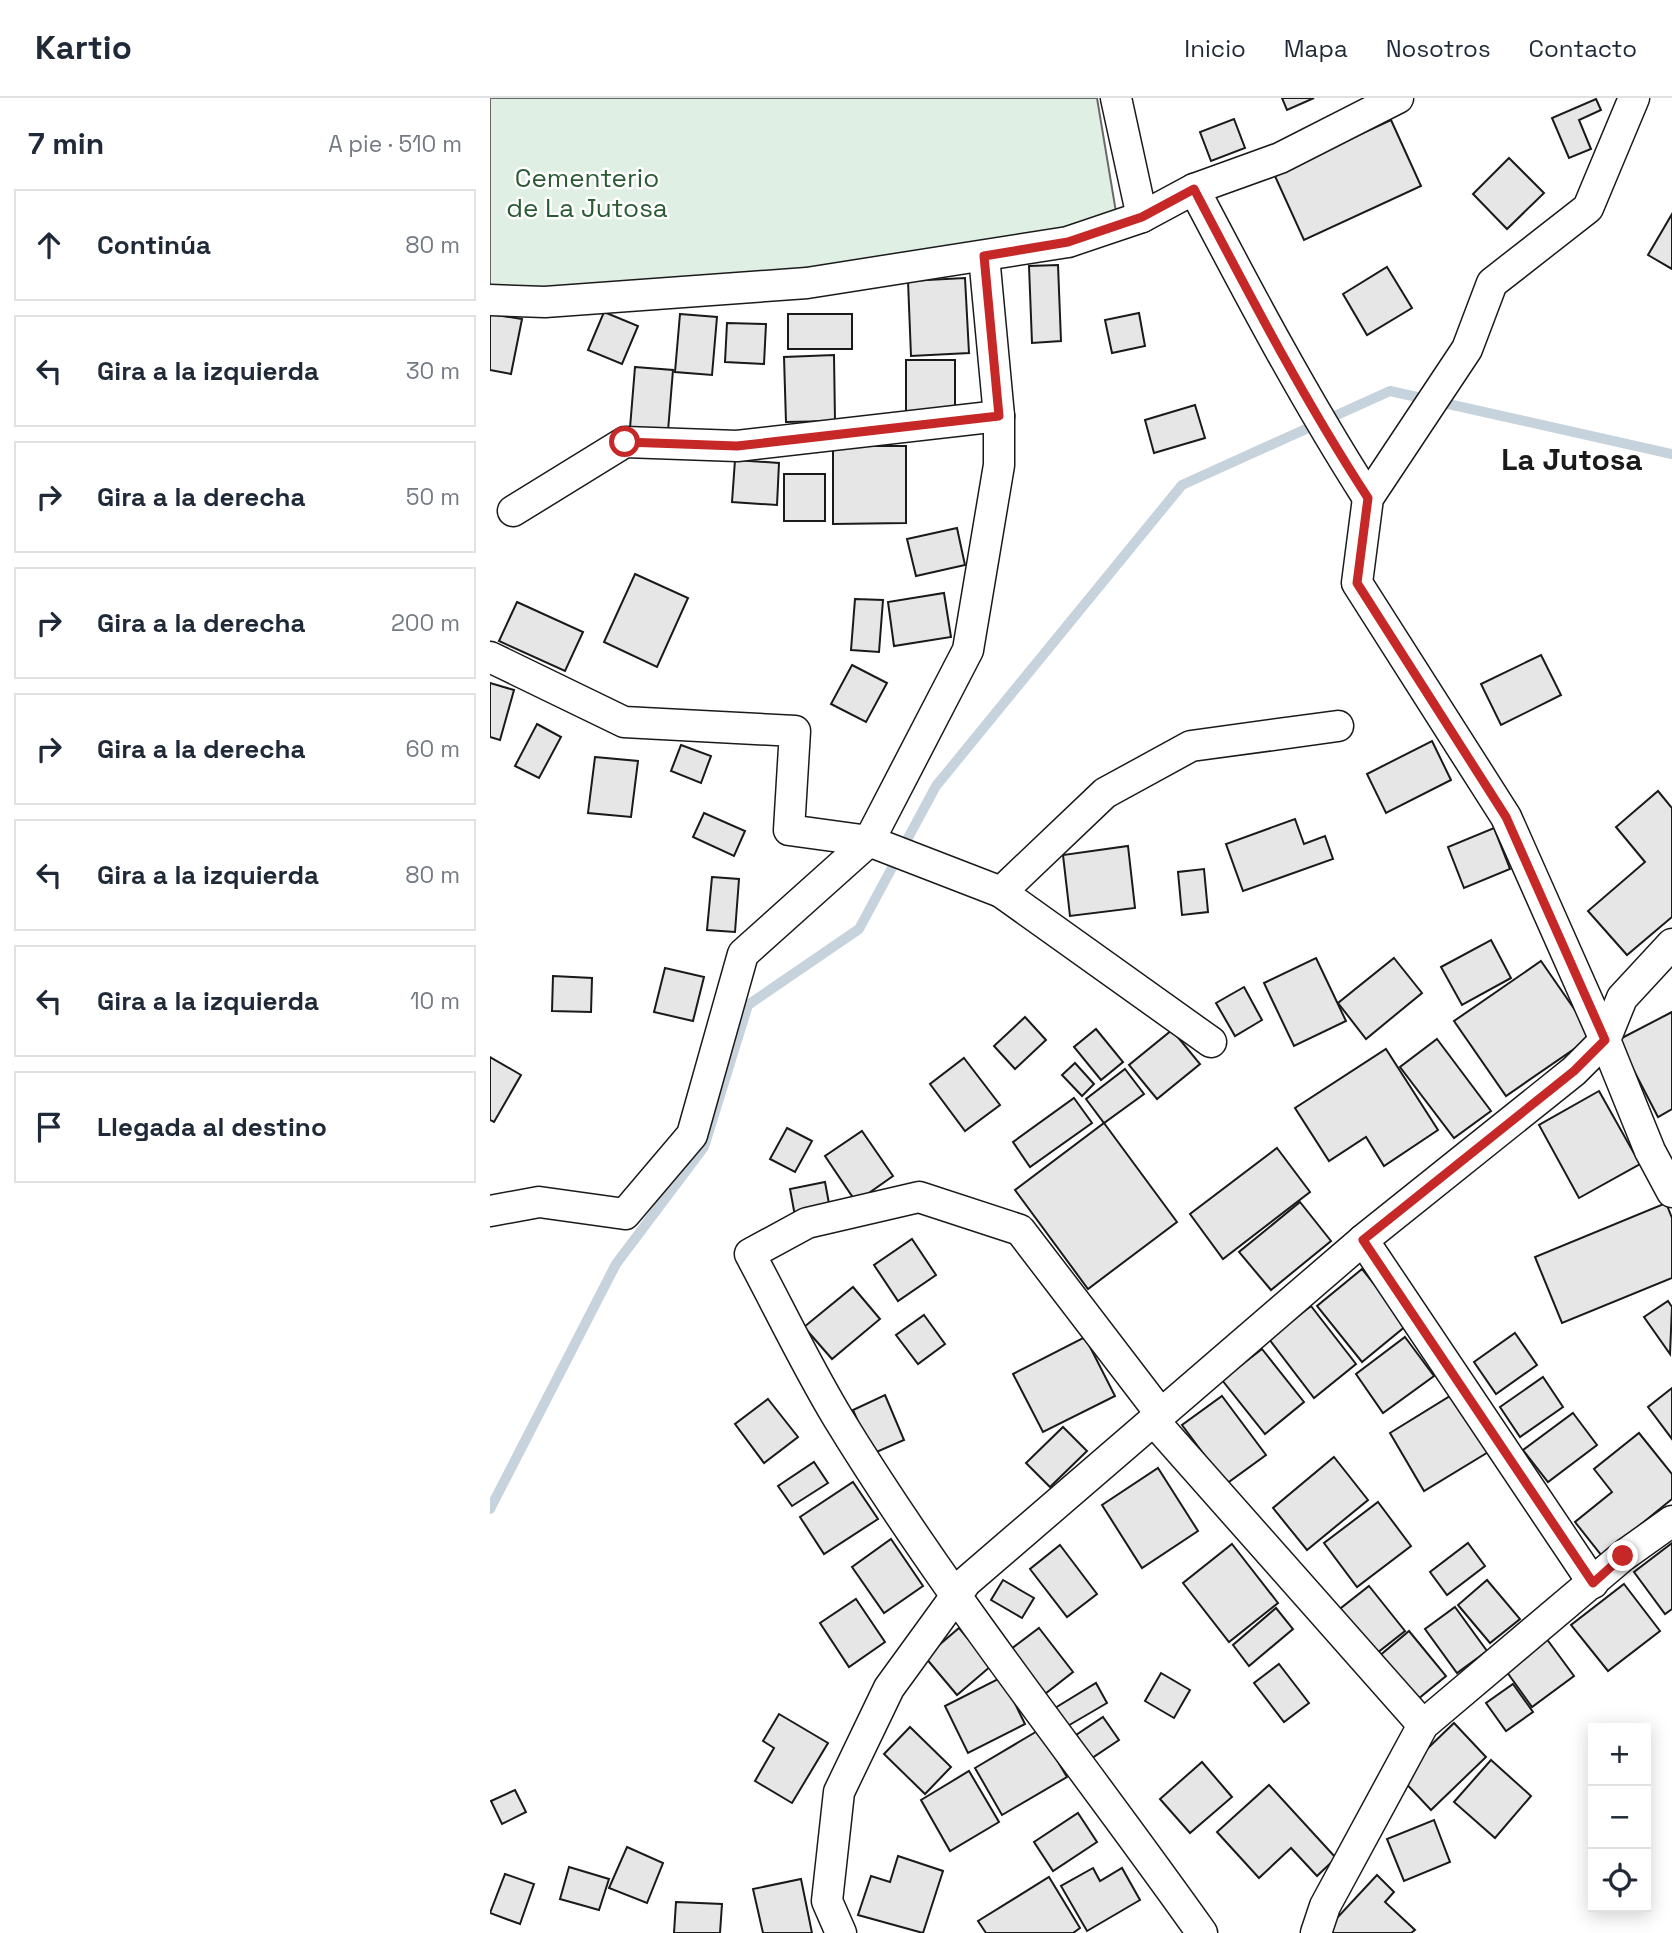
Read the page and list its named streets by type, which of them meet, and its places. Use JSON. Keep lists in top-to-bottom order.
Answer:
{
  "districts": ["La Jutosa"],
  "parks": ["Cementerio de La Jutosa"],
  "page": {
    "header": "Kartio",
    "nav": [
      "Inicio",
      "Mapa",
      "Nosotros",
      "Contacto"
    ],
    "heading": ["7 min", "A pie · 510 m"],
    "list": [
      ["Continúa", "80 m"],
      ["Gira a la izquierda", "30 m"],
      ["Gira a la derecha", "50 m"],
      ["Gira a la derecha", "200 m"],
      ["Gira a la derecha", "60 m"],
      ["Gira a la izquierda", "80 m"],
      ["Gira a la izquierda", "10 m"],
      "Llegada al destino"
    ],
    "map_buttons": ["+", "−"]
  }
}
